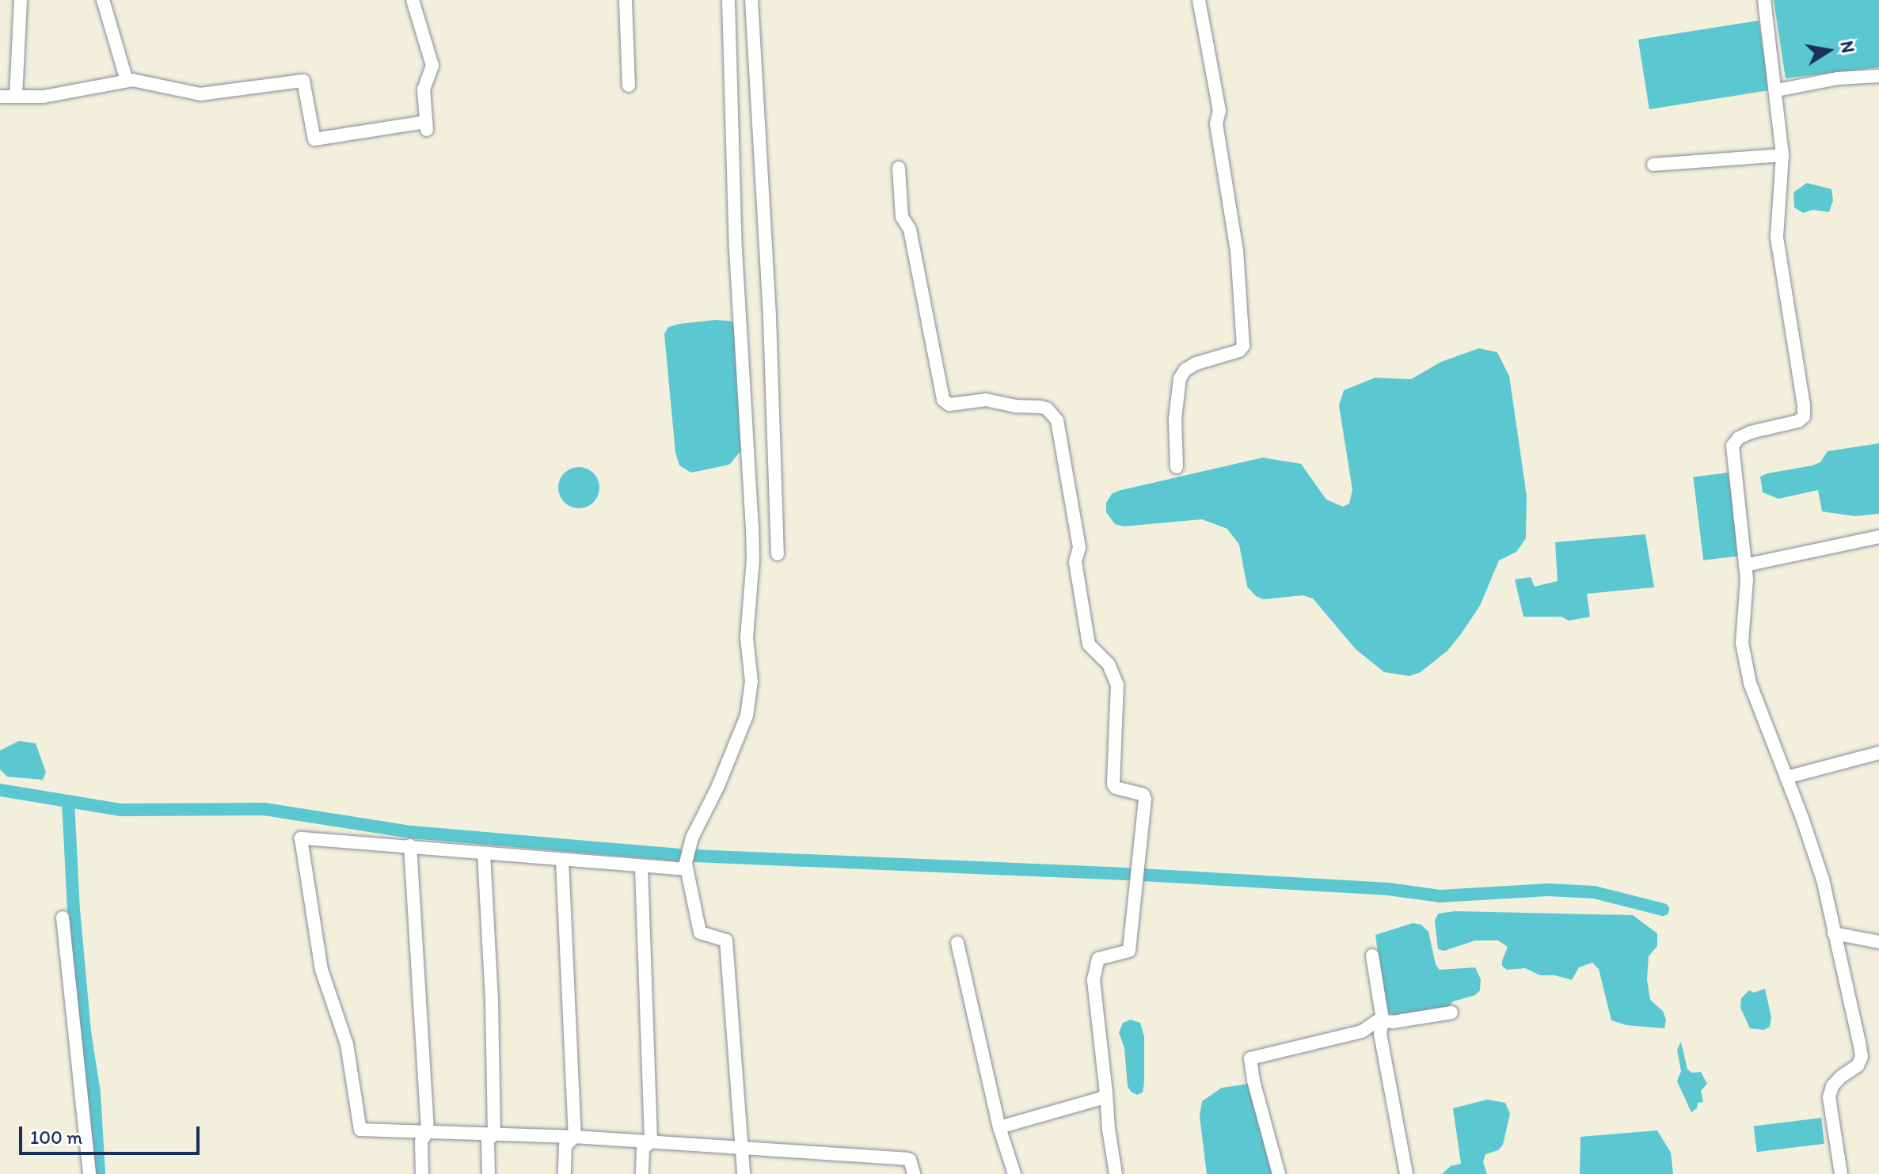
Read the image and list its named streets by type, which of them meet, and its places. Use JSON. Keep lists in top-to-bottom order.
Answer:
{
  "scale_bar": "100 m",
  "north": "right"
}
